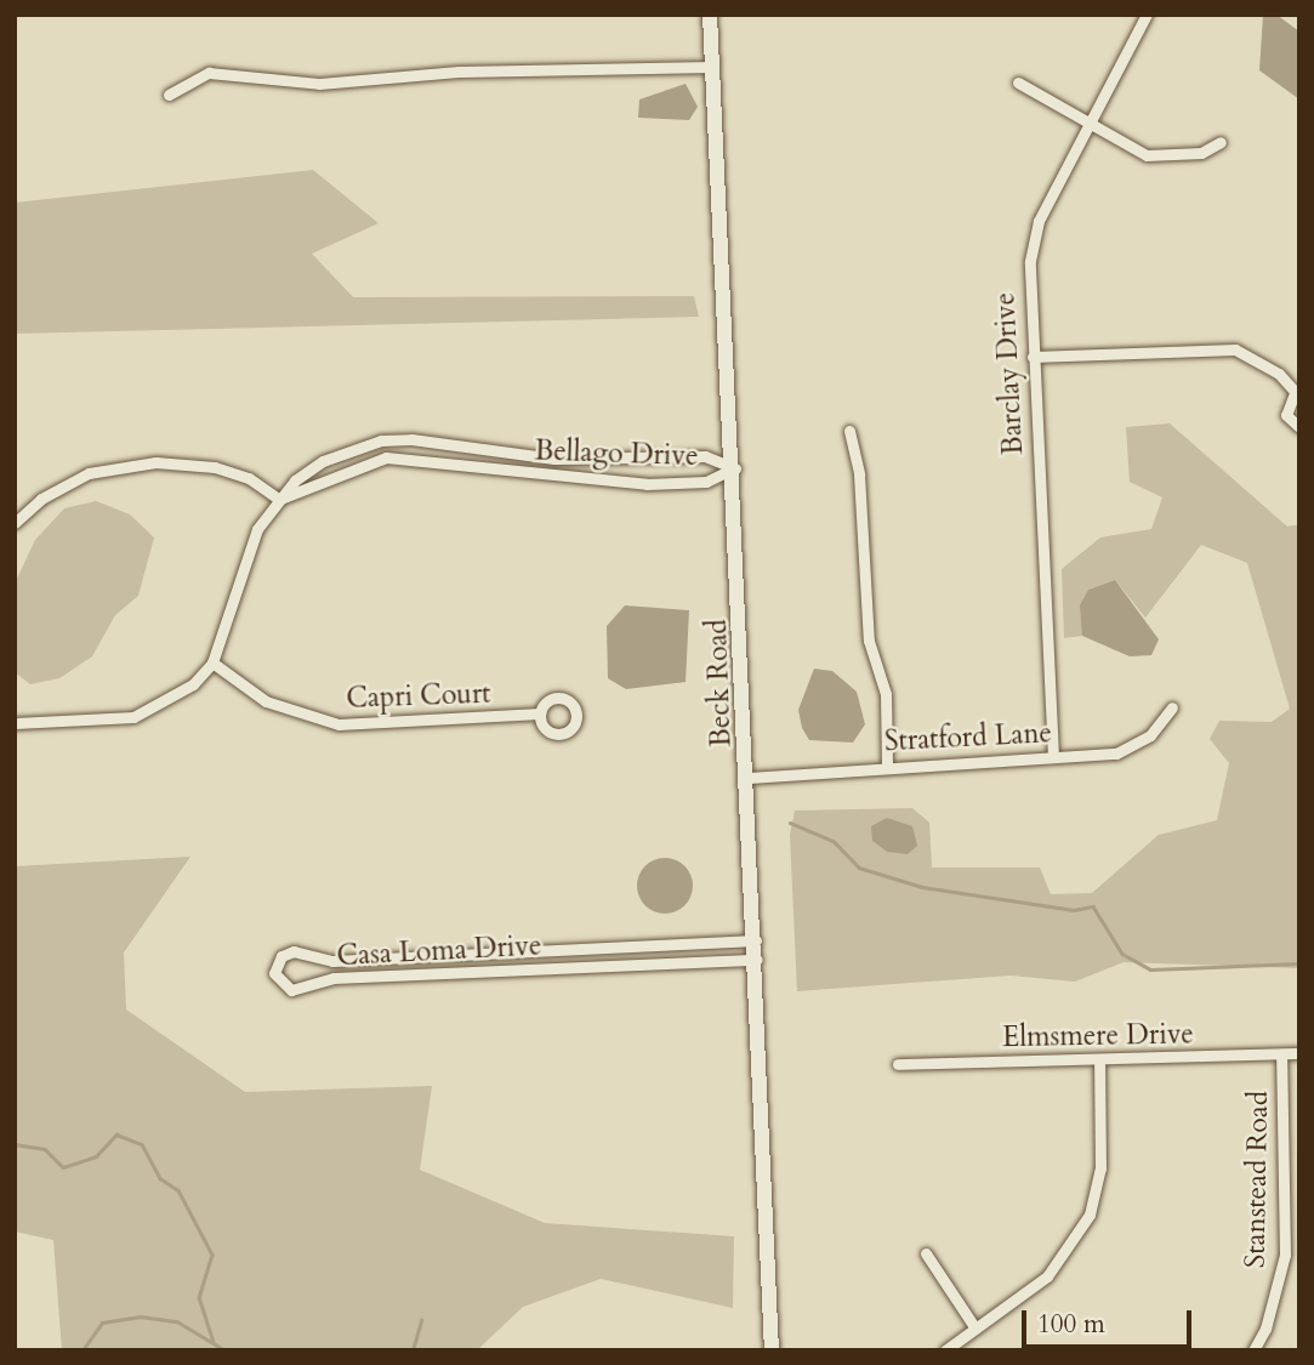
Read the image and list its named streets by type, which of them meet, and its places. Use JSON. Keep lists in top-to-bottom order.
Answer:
{
  "streets": {
    "main road": ["Beck Road"],
    "street": [
      "Barclay Drive",
      "Bellago Drive",
      "Capri Court",
      "Stratford Lane",
      "Casa Loma Drive",
      "Elmsmere Drive",
      "Stanstead Road"
    ]
  },
  "crossings": [
    ["Barclay Drive", "Stratford Lane"],
    ["Bellago Drive", "Beck Road"],
    ["Bellago Drive", "Capri Court"],
    ["Beck Road", "Stratford Lane"],
    ["Beck Road", "Casa Loma Drive"],
    ["Elmsmere Drive", "Stanstead Road"]
  ],
  "scale_bar": "100 m"
}
